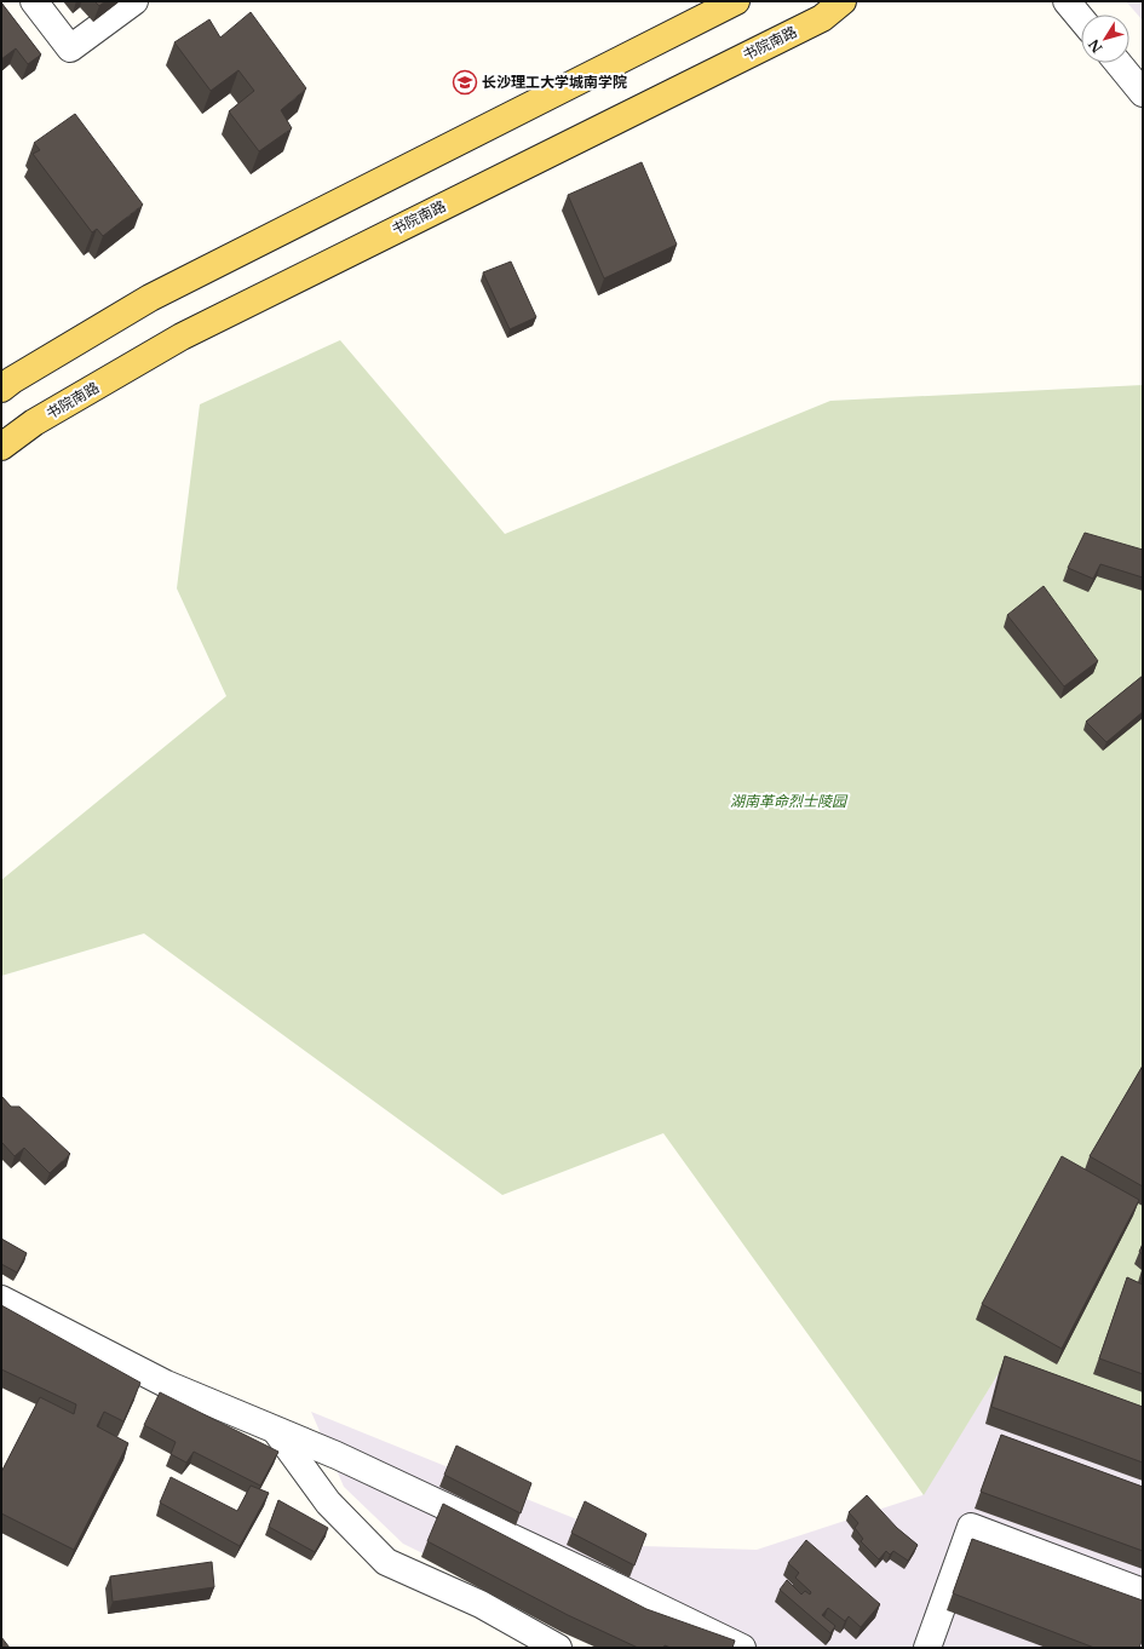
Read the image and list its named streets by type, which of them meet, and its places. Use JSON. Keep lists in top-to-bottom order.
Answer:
{
  "streets": {
    "main road": ["书院南路"]
  },
  "parks": ["湖南革命烈士陵园"],
  "places": {
    "school or university": ["长沙理工大学城南学院"]
  },
  "north": "bottom left"
}
